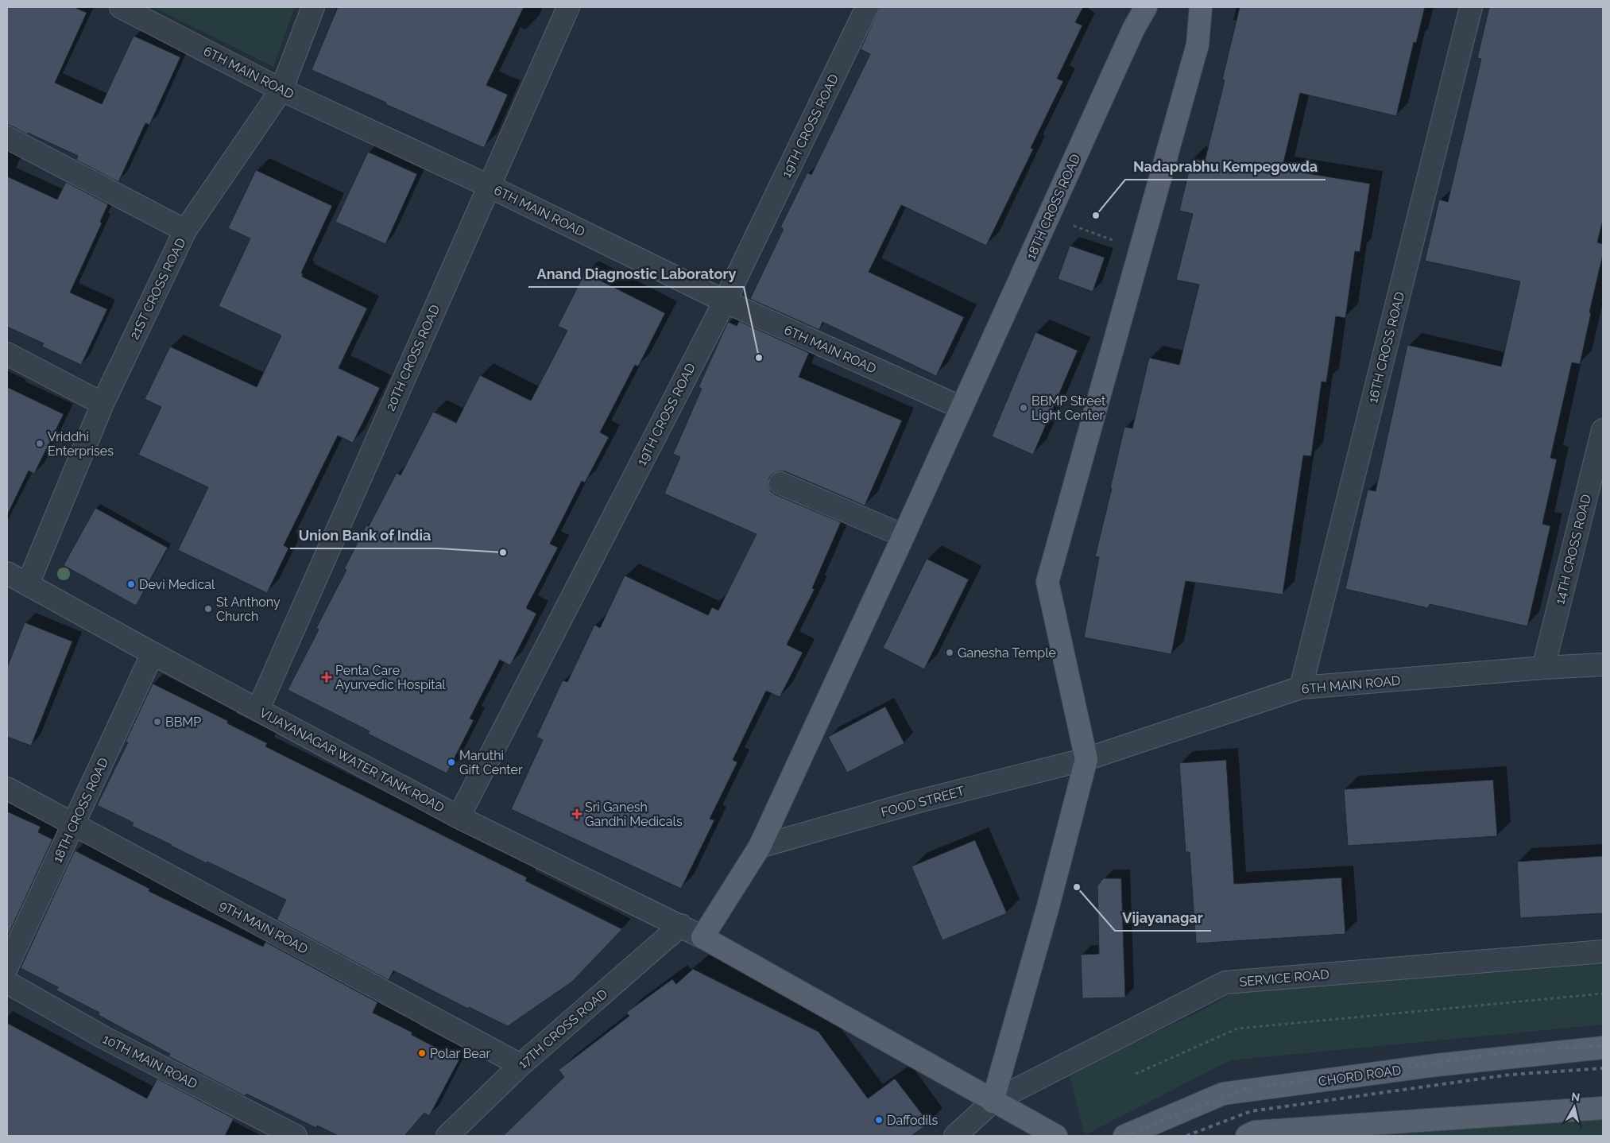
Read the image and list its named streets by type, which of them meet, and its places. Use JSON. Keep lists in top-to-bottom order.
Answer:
{
  "streets": {
    "main road": ["18TH CROSS ROAD", "CHORD ROAD"],
    "street": [
      "6TH MAIN ROAD",
      "19TH CROSS ROAD",
      "21ST CROSS ROAD",
      "16TH CROSS ROAD",
      "20TH CROSS ROAD",
      "14TH CROSS ROAD",
      "VIJAYANAGAR WATER TANK ROAD",
      "FOOD STREET",
      "9TH MAIN ROAD",
      "SERVICE ROAD",
      "17TH CROSS ROAD",
      "10TH MAIN ROAD"
    ]
  },
  "crossings": [
    ["6TH MAIN ROAD", "19TH CROSS ROAD"],
    ["6TH MAIN ROAD", "18TH CROSS ROAD"],
    ["6TH MAIN ROAD", "21ST CROSS ROAD"],
    ["6TH MAIN ROAD", "16TH CROSS ROAD"],
    ["6TH MAIN ROAD", "20TH CROSS ROAD"],
    ["6TH MAIN ROAD", "14TH CROSS ROAD"],
    ["6TH MAIN ROAD", "FOOD STREET"],
    ["19TH CROSS ROAD", "VIJAYANAGAR WATER TANK ROAD"],
    ["18TH CROSS ROAD", "VIJAYANAGAR WATER TANK ROAD"],
    ["18TH CROSS ROAD", "FOOD STREET"],
    ["18TH CROSS ROAD", "9TH MAIN ROAD"],
    ["21ST CROSS ROAD", "VIJAYANAGAR WATER TANK ROAD"],
    ["20TH CROSS ROAD", "VIJAYANAGAR WATER TANK ROAD"],
    ["VIJAYANAGAR WATER TANK ROAD", "17TH CROSS ROAD"],
    ["9TH MAIN ROAD", "17TH CROSS ROAD"]
  ],
  "places": {
    "other": [
      "Nadaprabhu Kempegowda",
      "Anand Diagnostic Laboratory",
      "BBMP Street Light Center",
      "Vriddhi Enterprises",
      "Union Bank of India",
      "Devi Medical",
      "St Anthony Church",
      "Ganesha Temple",
      "BBMP",
      "Maruthi Gift Center",
      "Vijayanagar",
      "Polar Bear",
      "Daffodils"
    ],
    "health": ["Penta Care Ayurvedic Hospital", "Sri Ganesh Gandhi Medicals"]
  },
  "north": "top"
}
